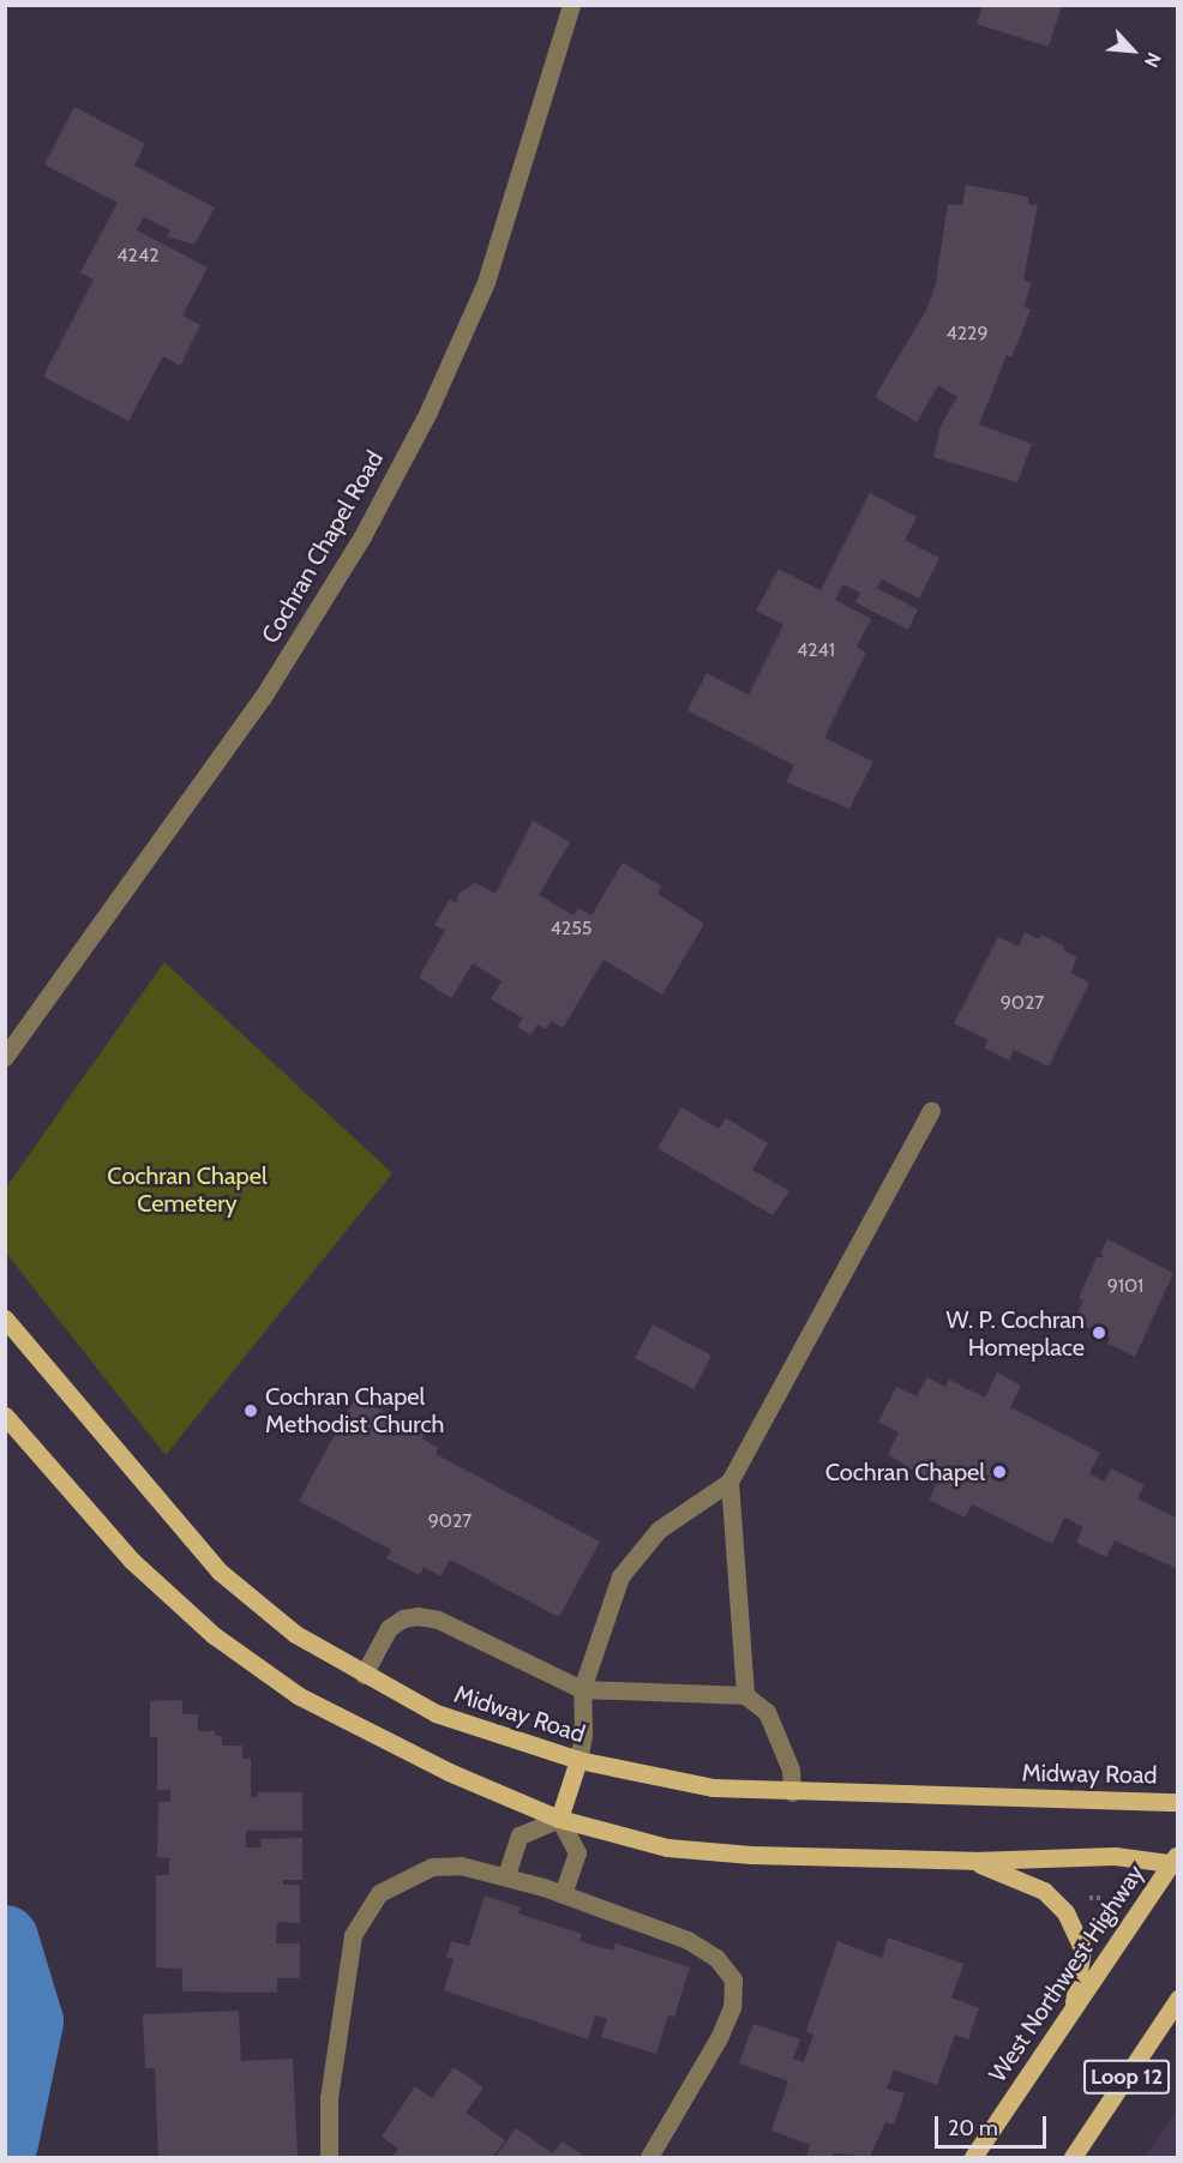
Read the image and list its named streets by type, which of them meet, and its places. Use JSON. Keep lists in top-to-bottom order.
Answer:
{
  "streets": {
    "main road": ["Midway Road", "West Northwest Highway", "Loop 12"],
    "street": ["Cochran Chapel Road"]
  },
  "parks": ["Cochran Chapel Cemetery"],
  "places": ["W. P. Cochran Homeplace", "Cochran Chapel Methodist Church", "Cochran Chapel"],
  "house_numbers": [
    "4242",
    "4229",
    "4241",
    "4255",
    "9027",
    "9101",
    "9027"
  ],
  "scale_bar": "20 m",
  "north": "bottom right"
}
